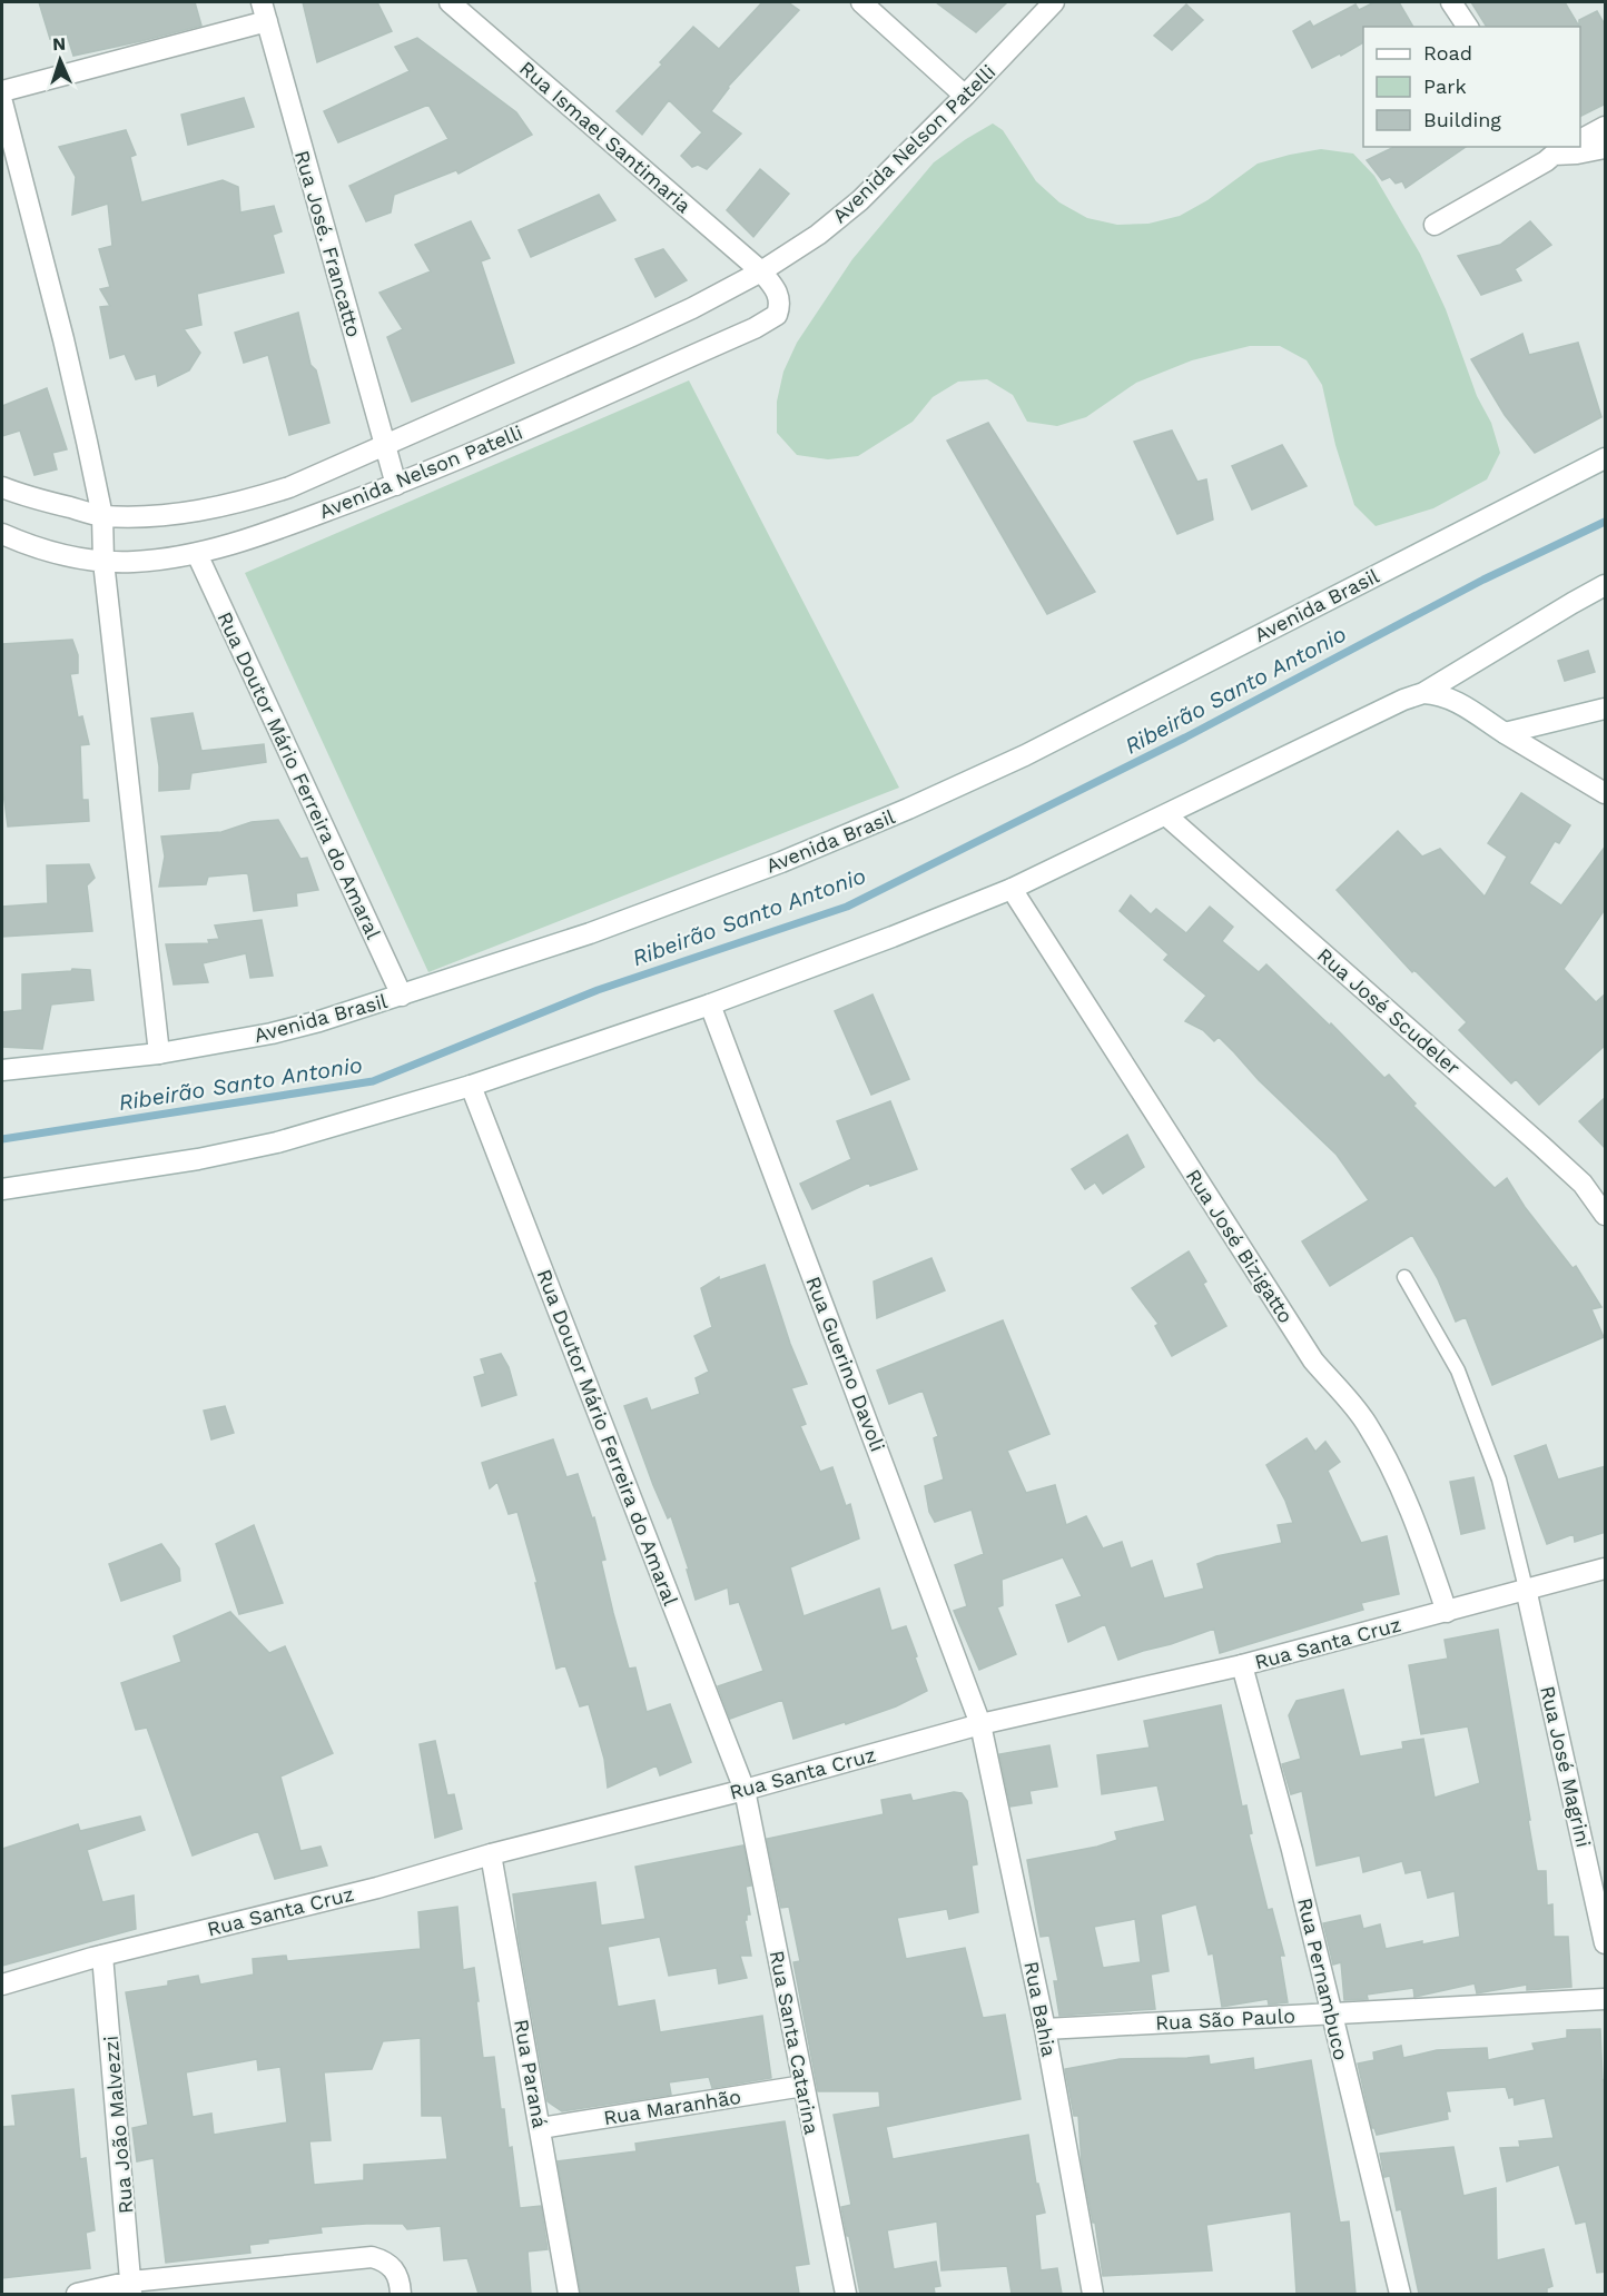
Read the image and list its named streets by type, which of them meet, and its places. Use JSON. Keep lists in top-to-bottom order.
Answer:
{
  "streets": {
    "street": [
      "Rua Ismael Santimaria",
      "Avenida Nelson Patelli",
      "Rua José. Francatto",
      "Avenida Brasil",
      "Rua Doutor Mário Ferreira do Amaral",
      "Rua José Scudeler",
      "Rua José Bizigatto",
      "Rua Guerino Davoli",
      "Rua Santa Cruz",
      "Rua José Magrini",
      "Rua Pernambuco",
      "Rua Bahia",
      "Rua São Paulo",
      "Rua Santa Catarina",
      "Rua Paraná",
      "Rua Maranhão",
      "Rua João Malvezzi"
    ]
  },
  "crossings": [
    ["Rua Ismael Santimaria", "Avenida Nelson Patelli"],
    ["Avenida Nelson Patelli", "Rua José. Francatto"],
    ["Avenida Nelson Patelli", "Rua Doutor Mário Ferreira do Amaral"],
    ["Avenida Brasil", "Rua Doutor Mário Ferreira do Amaral"],
    ["Rua Doutor Mário Ferreira do Amaral", "Rua Santa Cruz"],
    ["Rua Doutor Mário Ferreira do Amaral", "Rua Santa Catarina"],
    ["Rua José Bizigatto", "Rua Santa Cruz"],
    ["Rua Guerino Davoli", "Rua Santa Cruz"],
    ["Rua Guerino Davoli", "Rua Bahia"],
    ["Rua Santa Cruz", "Rua José Magrini"],
    ["Rua Santa Cruz", "Rua Pernambuco"],
    ["Rua Santa Cruz", "Rua Bahia"],
    ["Rua Santa Cruz", "Rua Santa Catarina"],
    ["Rua Santa Cruz", "Rua Paraná"],
    ["Rua Santa Cruz", "Rua João Malvezzi"],
    ["Rua Pernambuco", "Rua São Paulo"],
    ["Rua Bahia", "Rua São Paulo"],
    ["Rua Santa Catarina", "Rua Maranhão"],
    ["Rua Paraná", "Rua Maranhão"]
  ],
  "water": ["Ribeirão Santo Antonio"],
  "legend": ["Road", "Park", "Building"],
  "north": "top"
}
